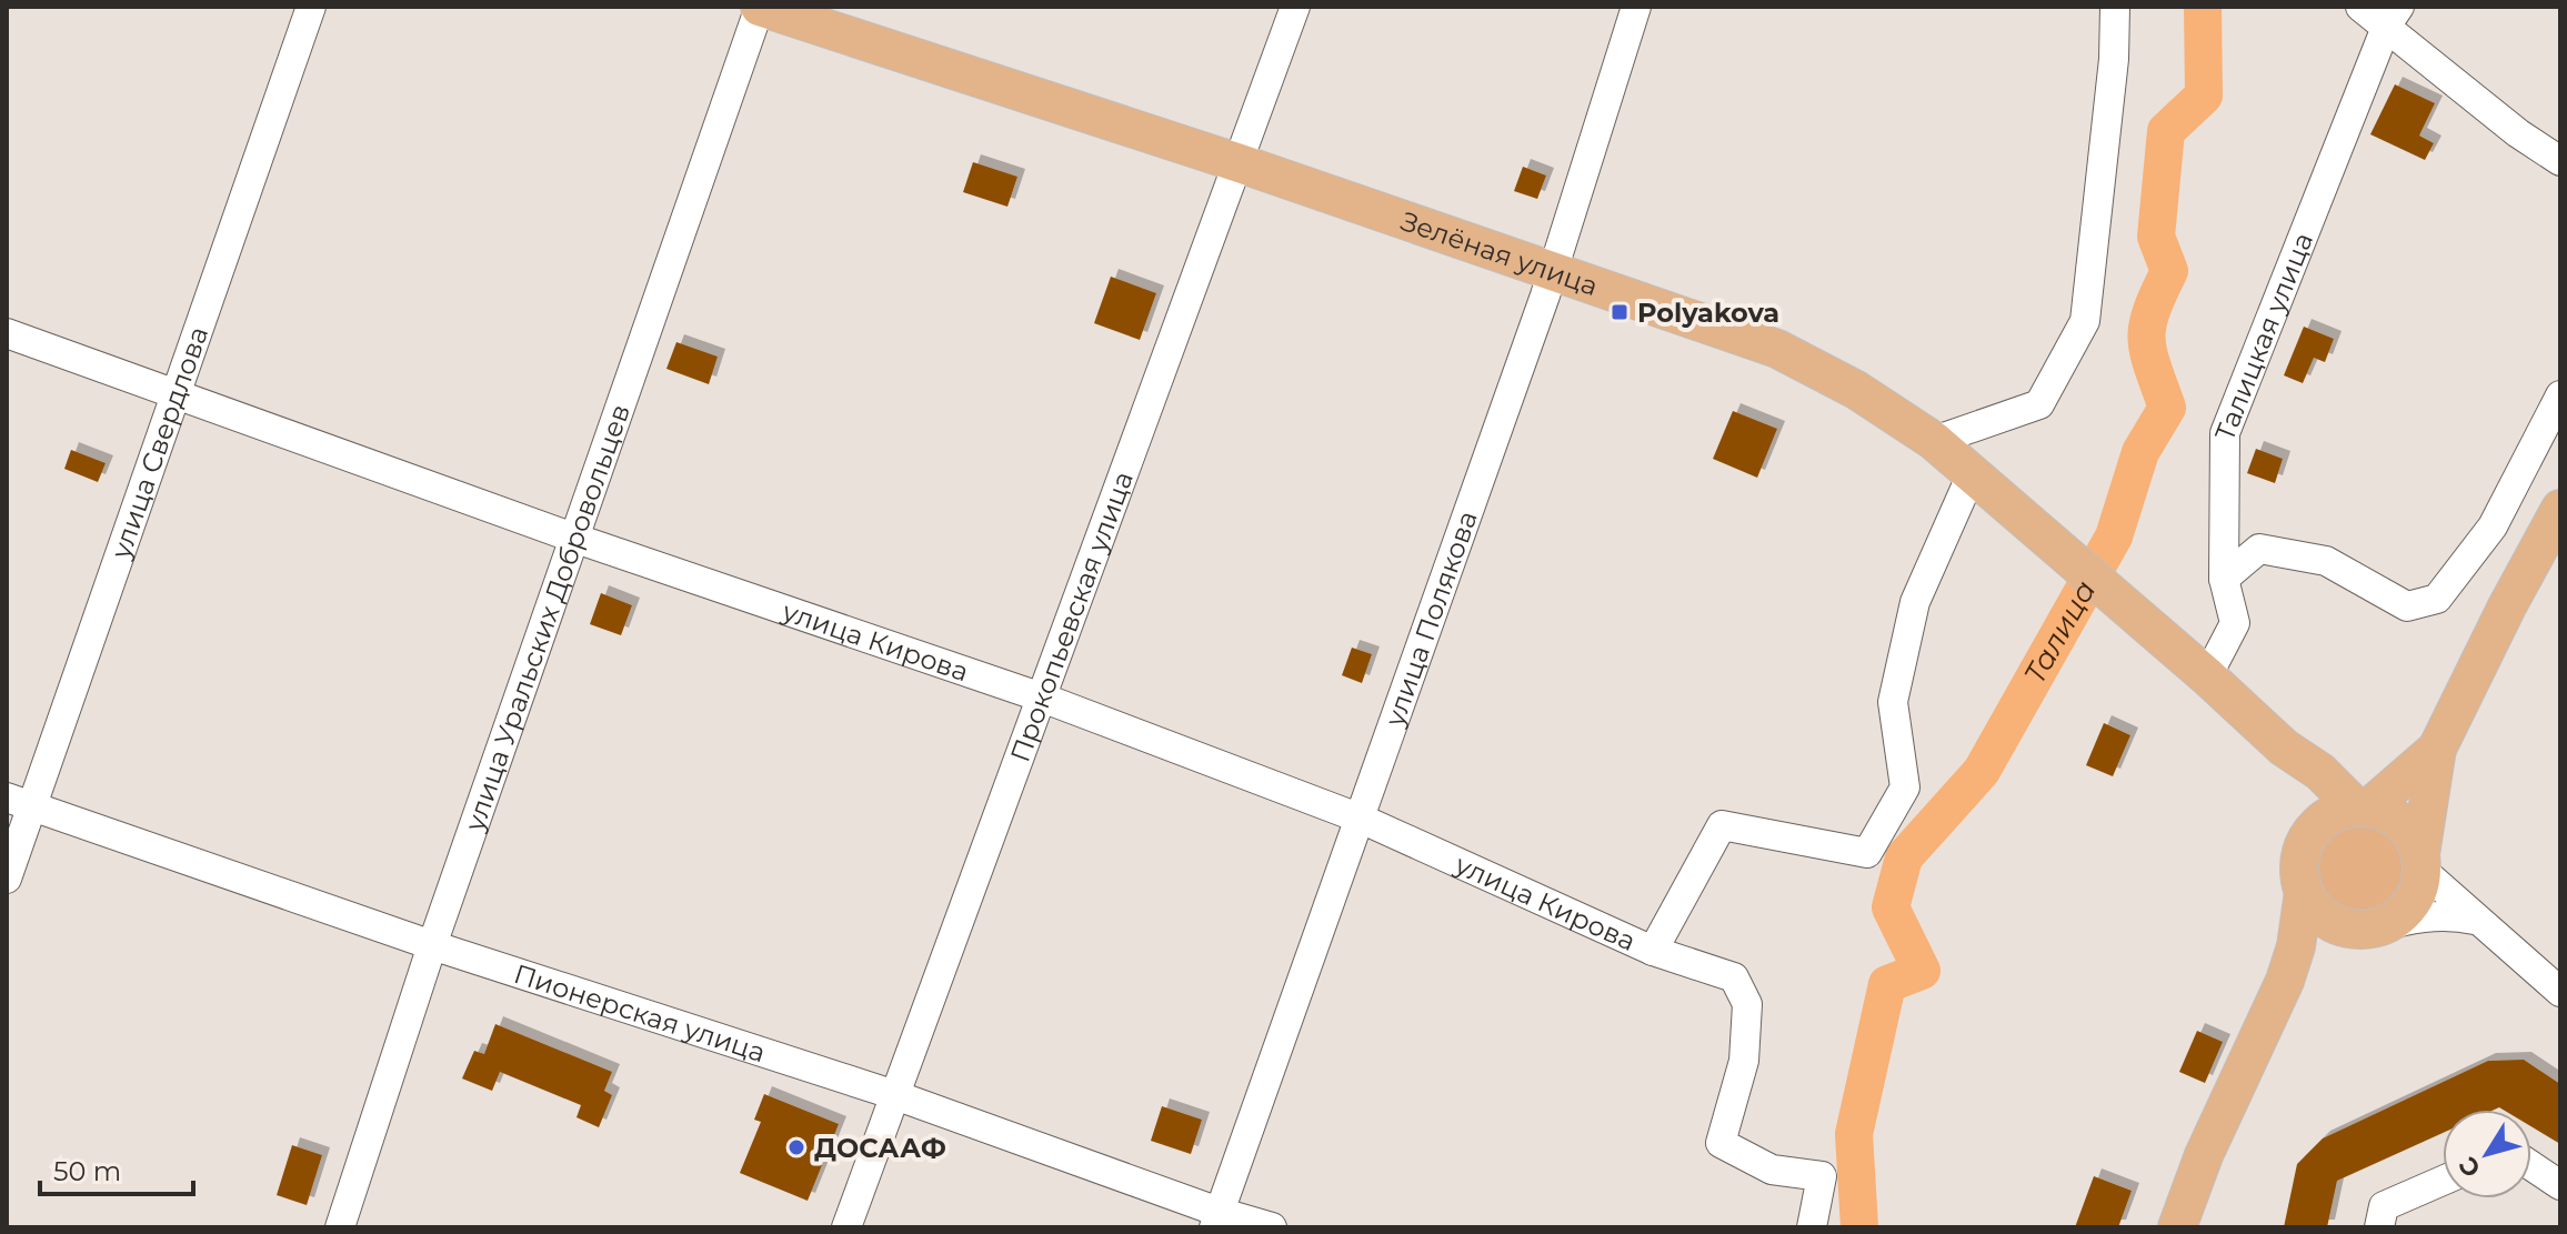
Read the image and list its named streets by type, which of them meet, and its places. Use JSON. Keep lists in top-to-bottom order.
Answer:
{
  "streets": {
    "main road": ["Зелёная улица"],
    "street": [
      "Талицкая улица",
      "улица Свердлова",
      "улица Уральских Добровольцев",
      "Прокопьевская улица",
      "улица Полякова",
      "улица Кирова",
      "Пионерская улица"
    ]
  },
  "crossings": [
    ["Зелёная улица", "Талицкая улица"],
    ["Зелёная улица", "улица Уральских Добровольцев"],
    ["Зелёная улица", "Прокопьевская улица"],
    ["Зелёная улица", "улица Полякова"],
    ["улица Свердлова", "улица Кирова"],
    ["улица Свердлова", "Пионерская улица"],
    ["улица Уральских Добровольцев", "улица Кирова"],
    ["улица Уральских Добровольцев", "Пионерская улица"],
    ["Прокопьевская улица", "улица Кирова"],
    ["Прокопьевская улица", "Пионерская улица"],
    ["улица Полякова", "улица Кирова"],
    ["улица Полякова", "Пионерская улица"]
  ],
  "water": ["Талица"],
  "places": {
    "transit": ["Polyakova"],
    "other": ["ДОСААФ"]
  },
  "scale_bar": "50 m",
  "north": "bottom left"
}
